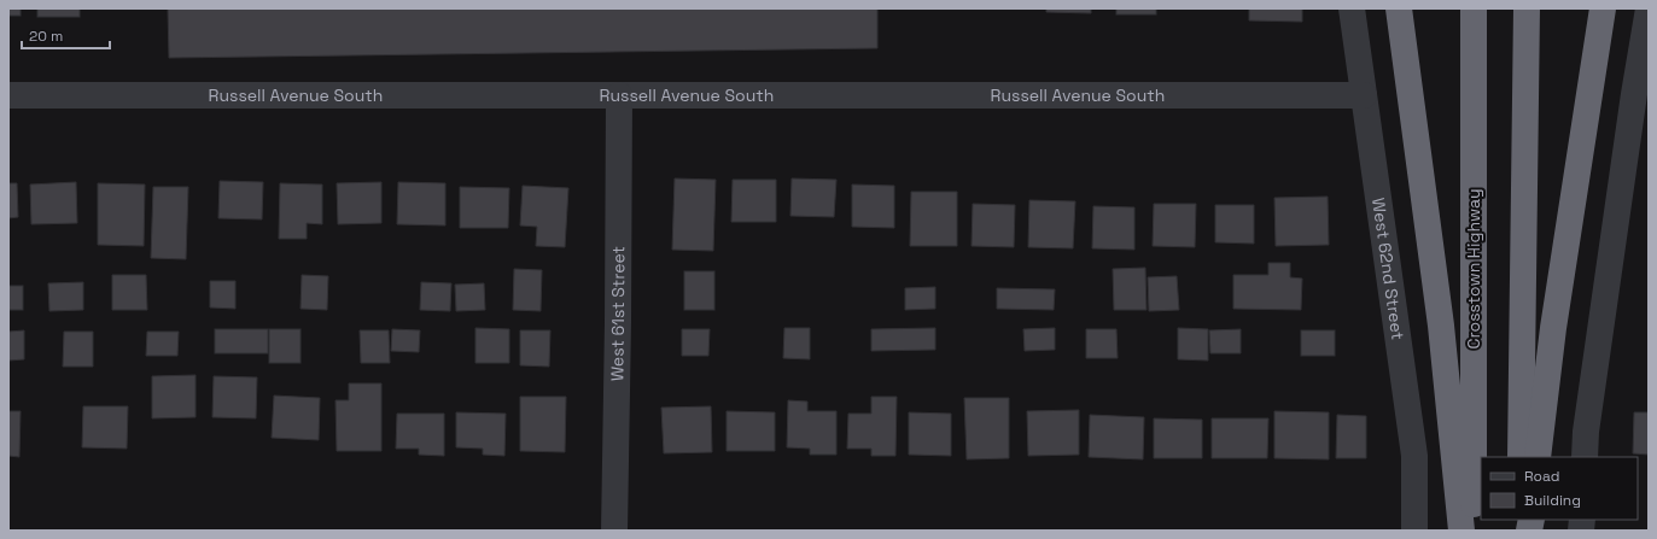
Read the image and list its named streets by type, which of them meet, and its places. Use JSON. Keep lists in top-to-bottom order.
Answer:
{
  "streets": {
    "highway": ["Crosstown Highway"],
    "street": ["Russell Avenue South", "West 62nd Street", "West 61st Street"]
  },
  "crossings": [
    ["Russell Avenue South", "West 62nd Street"],
    ["Russell Avenue South", "West 61st Street"]
  ],
  "legend": ["Road", "Building"],
  "scale_bar": "20 m"
}
